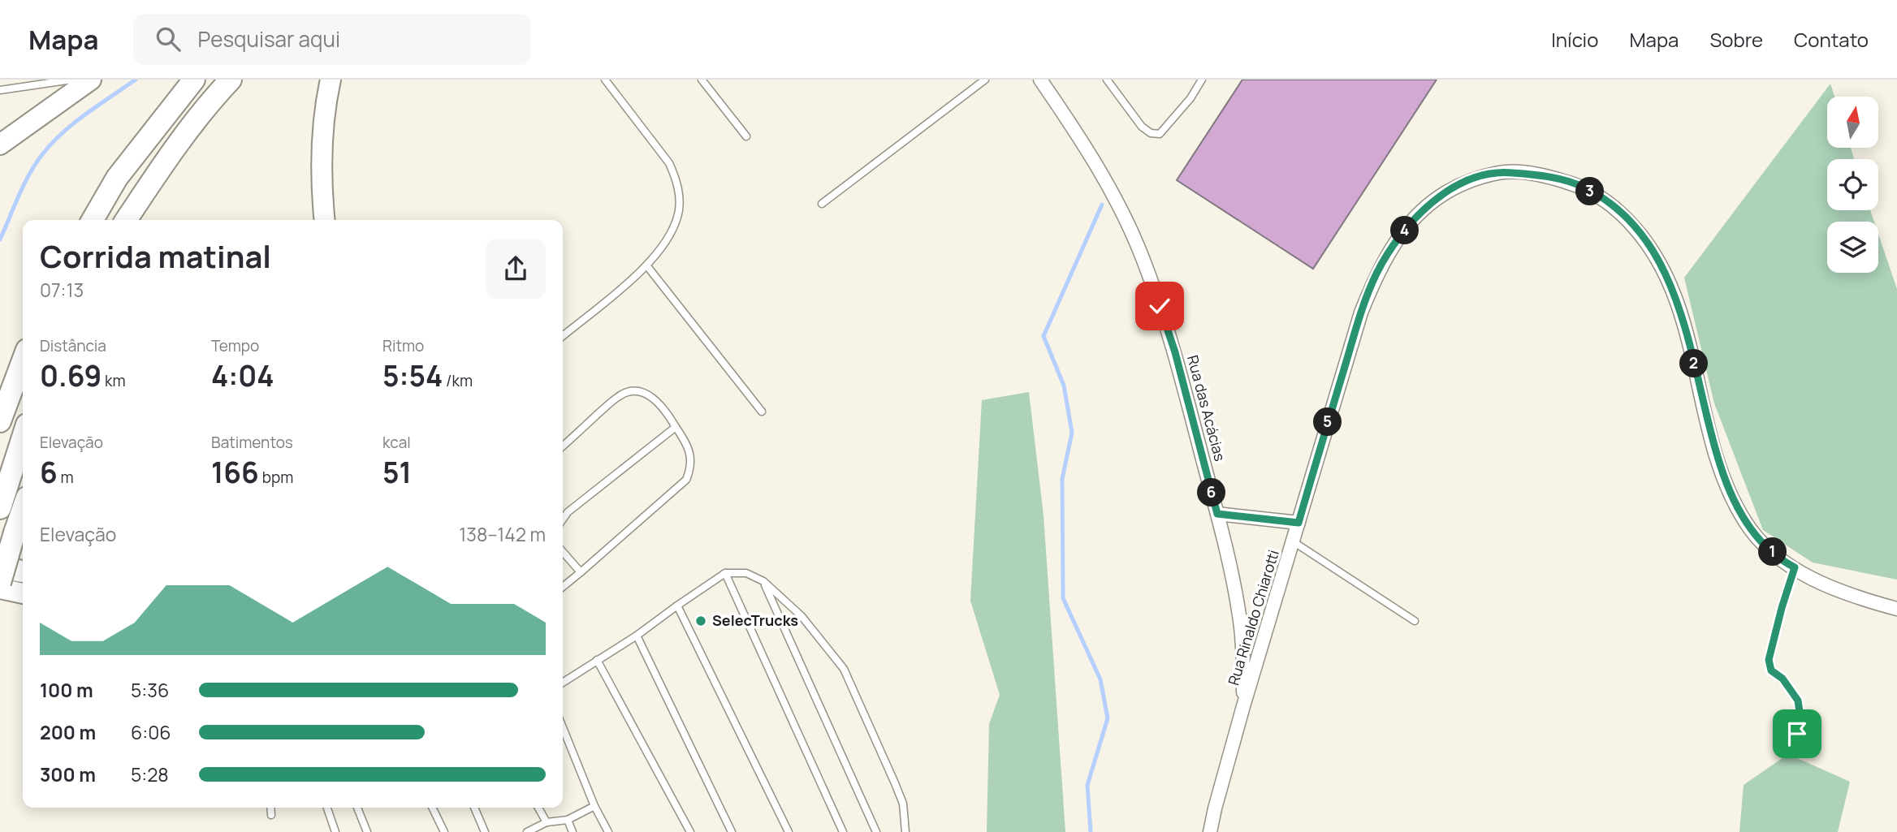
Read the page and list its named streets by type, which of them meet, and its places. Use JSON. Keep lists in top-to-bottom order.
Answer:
{
  "streets": {
    "street": ["Rua das Acácias", "Rua Rinaldo Chiarotti"]
  },
  "crossings": [
    ["Rua das Acácias", "Rua Rinaldo Chiarotti"]
  ],
  "places": ["SelecTrucks"],
  "north": "top",
  "page": {
    "header": "Mapa",
    "search": "Pesquisar aqui",
    "nav": [
      "Início",
      "Mapa",
      "Sobre",
      "Contato"
    ],
    "pins": [
      "3",
      "4",
      "2",
      "5",
      "6",
      "1"
    ],
    "heading": ["Corrida matinal", "07:13"],
    "stats": [
      ["Distância", "0.69 km"],
      ["Tempo", "4:04"],
      ["Ritmo", "5:54 /km"],
      ["Elevação", "6 m"],
      ["Batimentos", "166 bpm"],
      ["kcal", "51"]
    ],
    "chart": ["Elevação", "138–142 m"],
    "list": [
      {
        "name": "100 m",
        "note": "5:36"
      },
      {
        "name": "200 m",
        "note": "6:06"
      },
      {
        "name": "300 m",
        "note": "5:28"
      }
    ]
  }
}
